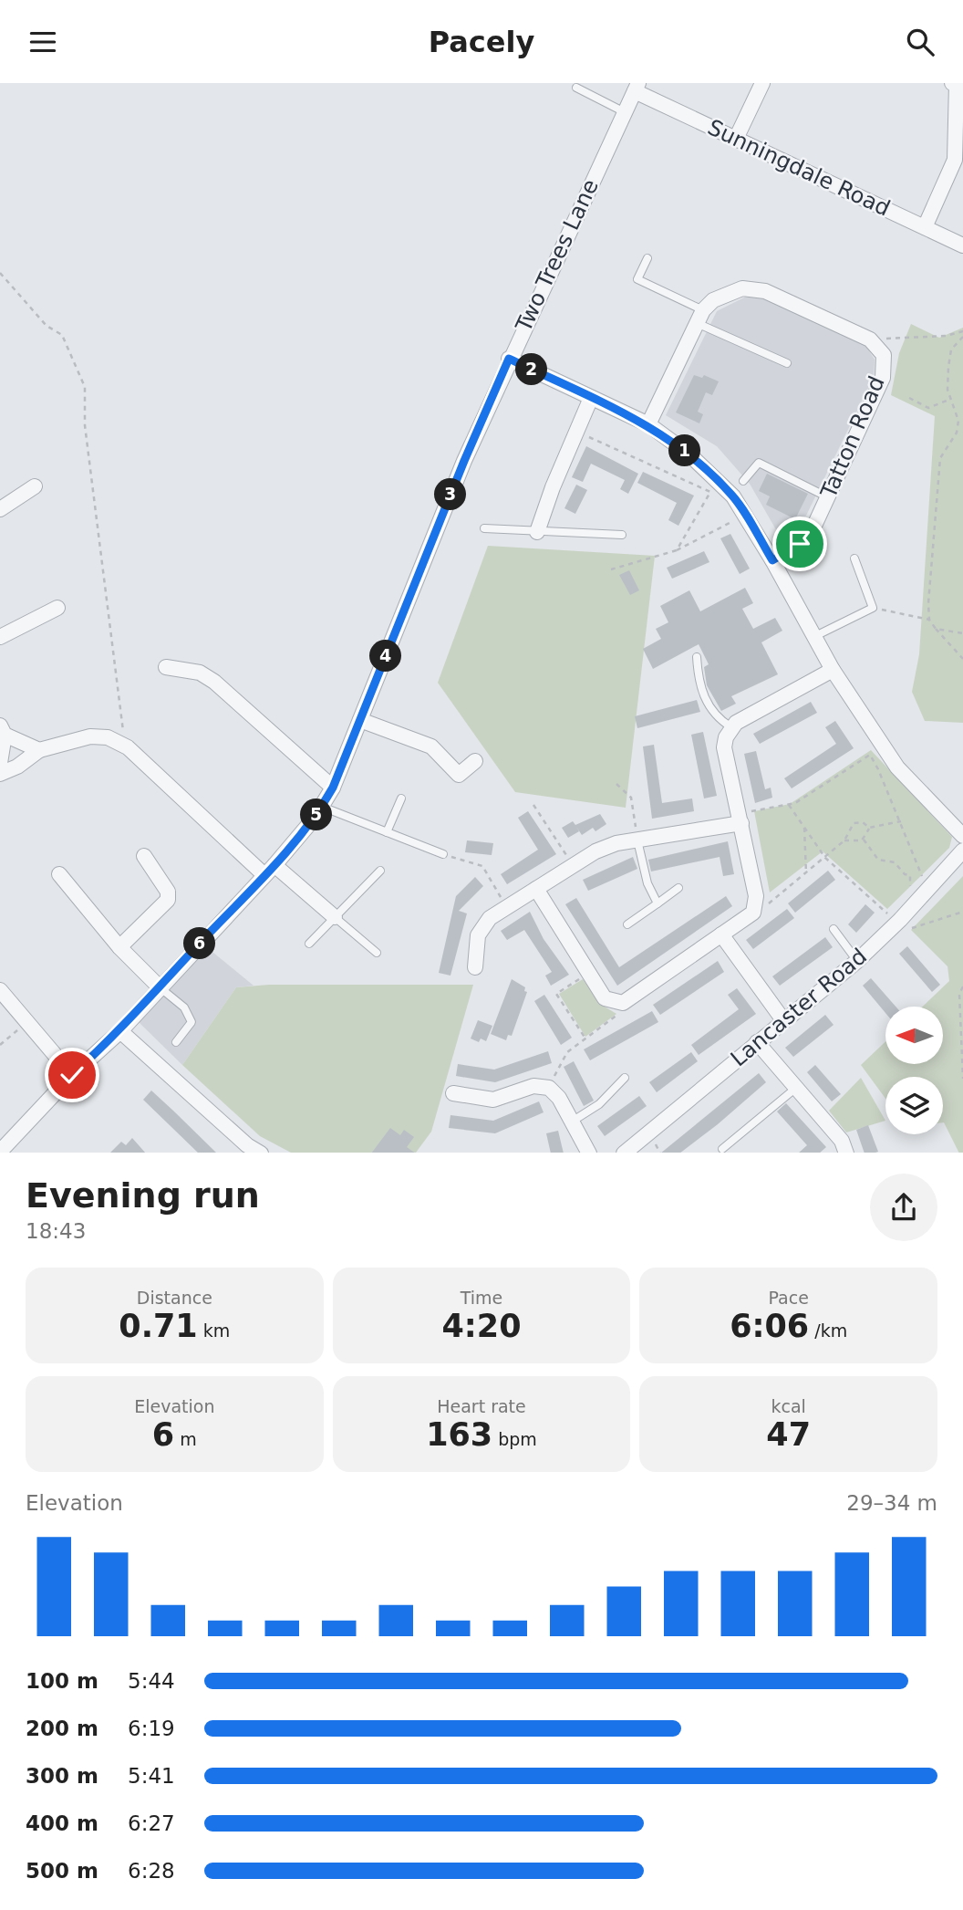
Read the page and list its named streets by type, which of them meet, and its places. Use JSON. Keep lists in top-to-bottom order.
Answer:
{
  "streets": {
    "street": [
      "Sunningdale Road",
      "Two Trees Lane",
      "Tatton Road",
      "Lancaster Road"
    ]
  },
  "crossings": [
    ["Sunningdale Road", "Two Trees Lane"]
  ],
  "north": "left",
  "page": {
    "header": "Pacely",
    "pins": [
      "2",
      "1",
      "3",
      "4",
      "5",
      "6"
    ],
    "heading": ["Evening run", "18:43"],
    "stats": [
      ["Distance", "0.71 km"],
      ["Time", "4:20"],
      ["Pace", "6:06 /km"],
      ["Elevation", "6 m"],
      ["Heart rate", "163 bpm"],
      ["kcal", "47"]
    ],
    "chart": ["Elevation", "29–34 m"],
    "list": [
      {
        "name": "100 m",
        "note": "5:44"
      },
      {
        "name": "200 m",
        "note": "6:19"
      },
      {
        "name": "300 m",
        "note": "5:41"
      },
      {
        "name": "400 m",
        "note": "6:27"
      },
      {
        "name": "500 m",
        "note": "6:28"
      }
    ]
  }
}
